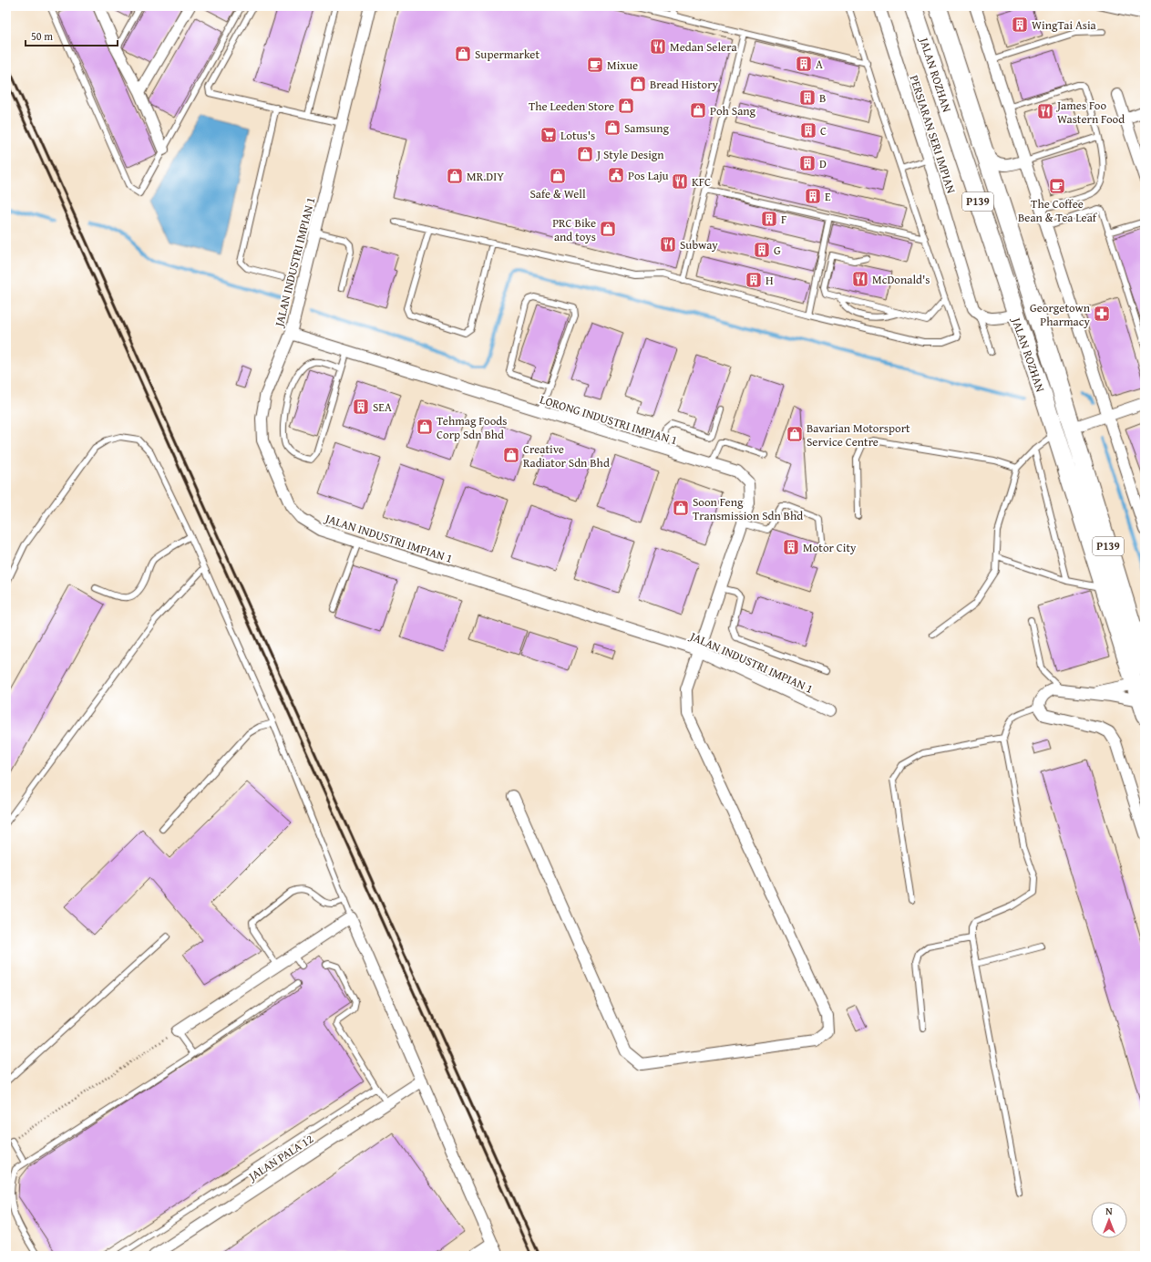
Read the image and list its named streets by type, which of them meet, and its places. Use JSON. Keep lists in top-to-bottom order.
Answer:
{
  "streets": {
    "main road": ["JALAN ROZHAN", "P139"],
    "street": [
      "PERSIARAN SERI IMPIAN",
      "JALAN INDUSTRI IMPIAN 1",
      "LORONG INDUSTRI IMPIAN 1",
      "JALAN PALA 12"
    ]
  },
  "crossings": [
    ["JALAN INDUSTRI IMPIAN 1", "LORONG INDUSTRI IMPIAN 1"]
  ],
  "places": {
    "building": [
      "WingTai Asia",
      "A",
      "B",
      "C",
      "D",
      "E",
      "F",
      "G",
      "H",
      "SEA",
      "Motor City"
    ],
    "restaurant": [
      "Medan Selera",
      "James Foo Wastern Food",
      "KFC",
      "Subway",
      "McDonald's"
    ],
    "shop": [
      "Supermarket",
      "Bread History",
      "The Leeden Store",
      "Poh Sang",
      "Samsung",
      "J Style Design",
      "MR.DIY",
      "Safe & Well",
      "PRC Bike and toys",
      "Tehmag Foods Corp Sdn Bhd",
      "Bavarian Motorsport Service Centre",
      "Creative Radiator Sdn Bhd",
      "Soon Feng Transmission Sdn Bhd"
    ],
    "cafe": ["Mixue", "The Coffee Bean & Tea Leaf"],
    "supermarket": ["Lotus's"],
    "public building": ["Pos Laju"],
    "pharmacy": ["Georgetown Pharmacy"]
  },
  "scale_bar": "50 m",
  "north": "top"
}
